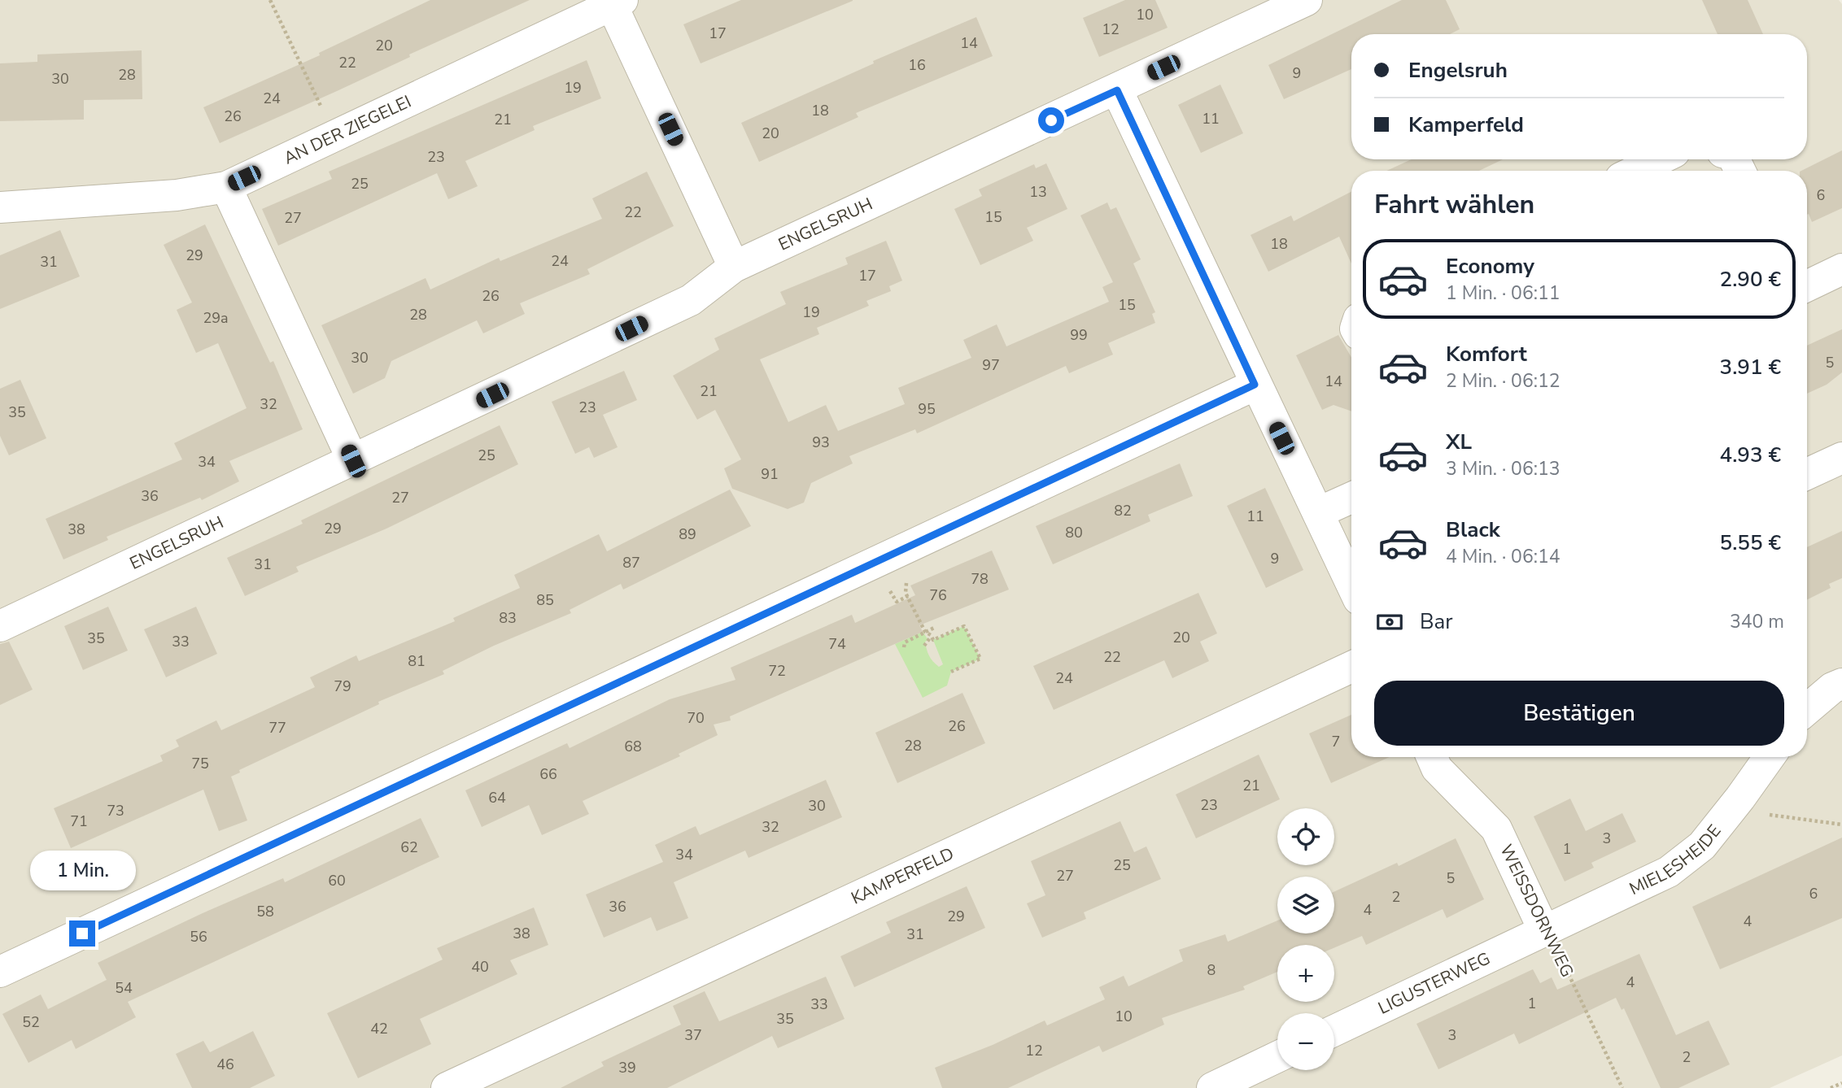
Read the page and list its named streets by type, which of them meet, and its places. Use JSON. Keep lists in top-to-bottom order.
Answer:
{
  "streets": {
    "street": [
      "AN DER ZIEGELEI",
      "ENGELSRUH",
      "MIELESHEIDE",
      "KAMPERFELD",
      "WEISSDORNWEG",
      "LIGUSTERWEG"
    ]
  },
  "crossings": [
    ["AN DER ZIEGELEI", "ENGELSRUH"],
    ["MIELESHEIDE", "WEISSDORNWEG"],
    ["MIELESHEIDE", "LIGUSTERWEG"],
    ["WEISSDORNWEG", "LIGUSTERWEG"]
  ],
  "house_numbers": [
    "10",
    "12",
    "17",
    "14",
    "20",
    "22",
    "16",
    "9",
    "28",
    "30",
    "19",
    "24",
    "18",
    "26",
    "11",
    "21",
    "20",
    "23",
    "25",
    "13",
    "6",
    "22",
    "15",
    "27",
    "18",
    "29",
    "24",
    "31",
    "17",
    "26",
    "15",
    "19",
    "28",
    "29a",
    "99",
    "30",
    "5",
    "97",
    "14",
    "21",
    "32",
    "23",
    "95",
    "35",
    "93",
    "25",
    "34",
    "91",
    "36",
    "27",
    "82",
    "11",
    "29",
    "38",
    "80",
    "89",
    "9",
    "87",
    "31",
    "78",
    "76",
    "85",
    "83",
    "20",
    "35",
    "33",
    "74",
    "22",
    "81",
    "72",
    "24",
    "79",
    "70",
    "26",
    "77",
    "7",
    "28",
    "68",
    "75",
    "66",
    "21",
    "64",
    "23",
    "30",
    "73",
    "71",
    "32",
    "3",
    "62",
    "1",
    "34",
    "25",
    "27",
    "5",
    "60",
    "6",
    "2",
    "36",
    "4",
    "58",
    "29",
    "4",
    "38",
    "31",
    "56",
    "40",
    "8",
    "4",
    "54",
    "1",
    "33",
    "10",
    "35",
    "52",
    "42",
    "37",
    "3",
    "12",
    "2",
    "46",
    "39"
  ],
  "page": {
    "banner": ["Engelsruh", "Kamperfeld"],
    "heading": "Fahrt wählen",
    "list": [
      {
        "name": "Economy",
        "note": "1 Min. · 06:11",
        "value": "2.90 €"
      },
      {
        "name": "Komfort",
        "note": "2 Min. · 06:12",
        "value": "3.91 €"
      },
      {
        "name": "XL",
        "note": "3 Min. · 06:13",
        "value": "4.93 €"
      },
      {
        "name": "Black",
        "note": "4 Min. · 06:14",
        "value": "5.55 €"
      }
    ],
    "pay": ["Bar", "340 m"],
    "buttons": "Bestätigen",
    "map_buttons": ["+", "−"],
    "bubble": "1 Min."
  }
}
